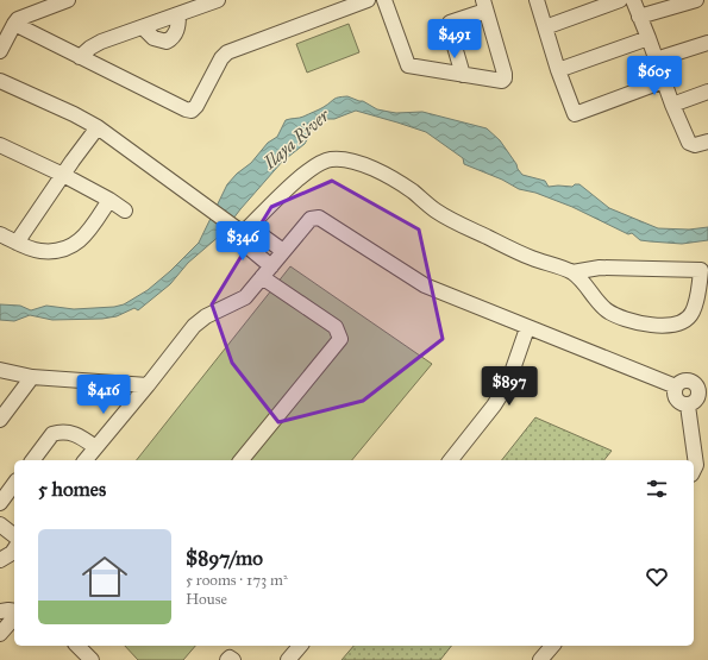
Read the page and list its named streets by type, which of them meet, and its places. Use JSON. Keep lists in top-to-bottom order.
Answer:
{
  "water": ["Ilaya River"],
  "page": {
    "price": [
      "$491",
      "$605",
      "$346",
      "$897",
      "$416"
    ],
    "heading": "5 homes",
    "list": [
      {
        "name": "$897/mo",
        "note": "5 rooms · 173 m² · House"
      }
    ]
  }
}
